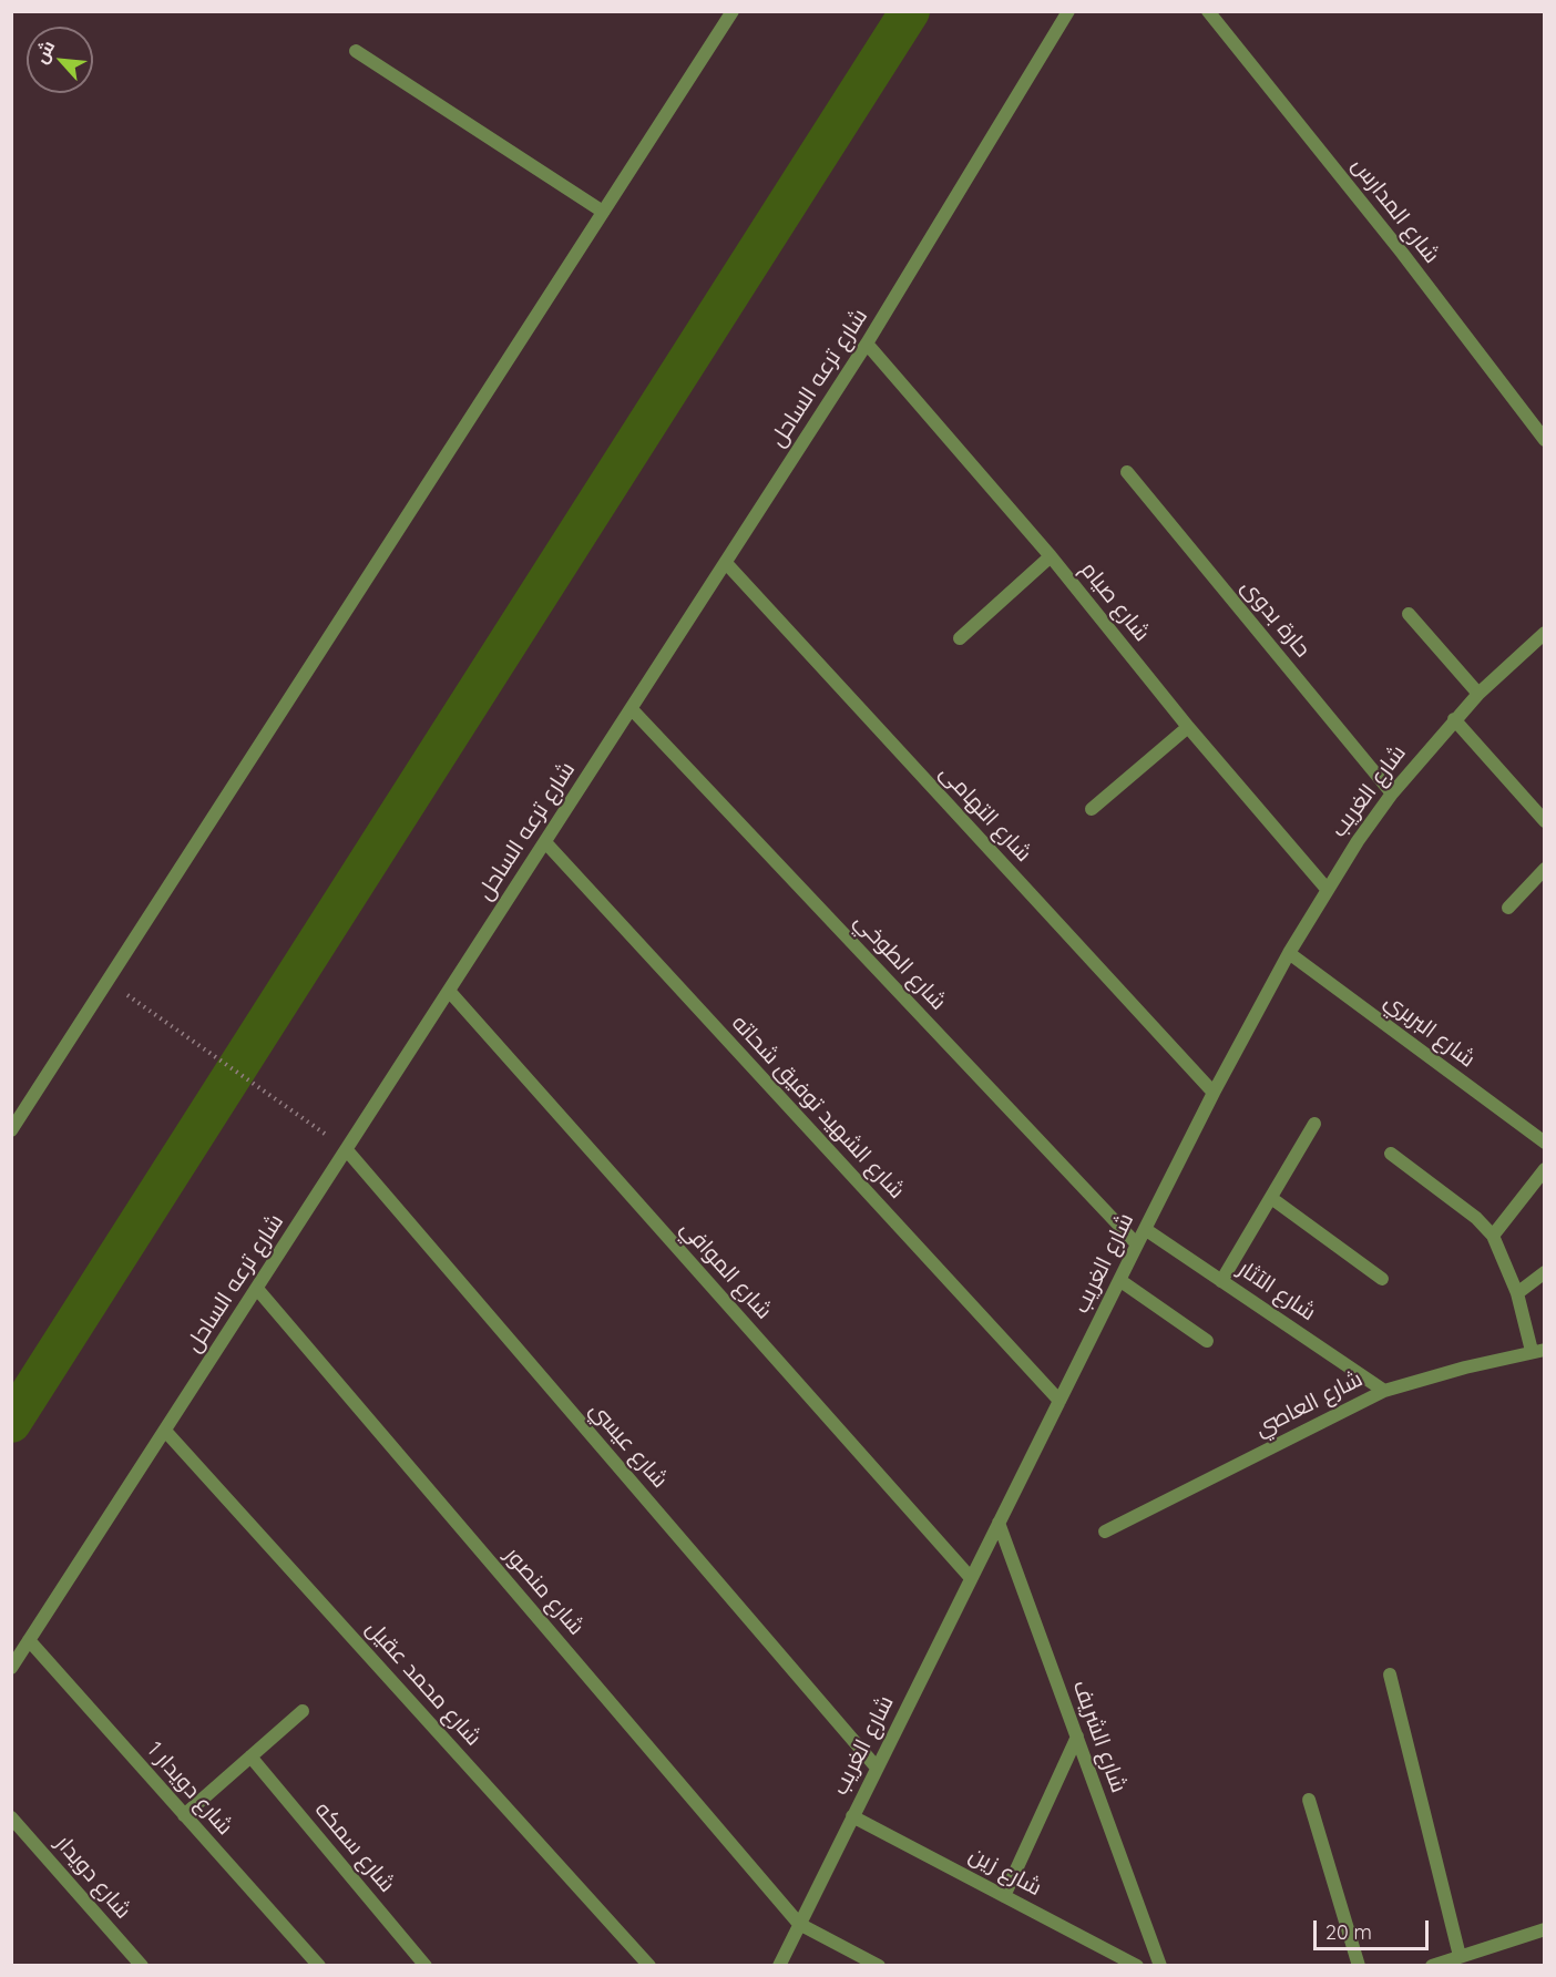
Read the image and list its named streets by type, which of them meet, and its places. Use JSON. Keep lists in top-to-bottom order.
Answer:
{
  "streets": {
    "street": [
      "شارع المدارس",
      "شارع ترعه الساحل",
      "شارع صيام",
      "حارة بدوى",
      "شارع الغريب",
      "شارع التهامى",
      "شارع الطوخي",
      "شارع البربري",
      "شارع الشهيد توفيق شحاته",
      "شارع الموافي",
      "شارع الآثار",
      "شارع العاصي",
      "شارع عيسي",
      "شارع منصور",
      "شارع محمد عقيل",
      "شارع الشريف",
      "شارع دويدار 1",
      "شارع سمكه",
      "شارع زين",
      "شارع دويدار"
    ]
  },
  "crossings": [
    ["شارع ترعه الساحل", "شارع صيام"],
    ["شارع ترعه الساحل", "شارع التهامى"],
    ["شارع ترعه الساحل", "شارع الطوخي"],
    ["شارع ترعه الساحل", "شارع الشهيد توفيق شحاته"],
    ["شارع ترعه الساحل", "شارع الموافي"],
    ["شارع ترعه الساحل", "شارع عيسي"],
    ["شارع ترعه الساحل", "شارع منصور"],
    ["شارع ترعه الساحل", "شارع محمد عقيل"],
    ["شارع ترعه الساحل", "شارع دويدار 1"],
    ["شارع صيام", "شارع الغريب"],
    ["حارة بدوى", "شارع الغريب"],
    ["شارع الغريب", "شارع التهامى"],
    ["شارع الغريب", "شارع الطوخي"],
    ["شارع الغريب", "شارع البربري"],
    ["شارع الغريب", "شارع الشهيد توفيق شحاته"],
    ["شارع الغريب", "شارع الموافي"],
    ["شارع الغريب", "شارع الآثار"],
    ["شارع الغريب", "شارع عيسي"],
    ["شارع الغريب", "شارع منصور"],
    ["شارع الغريب", "شارع الشريف"],
    ["شارع الغريب", "شارع زين"],
    ["شارع الآثار", "شارع العاصي"]
  ],
  "scale_bar": "20 m",
  "north": "top left"
}
